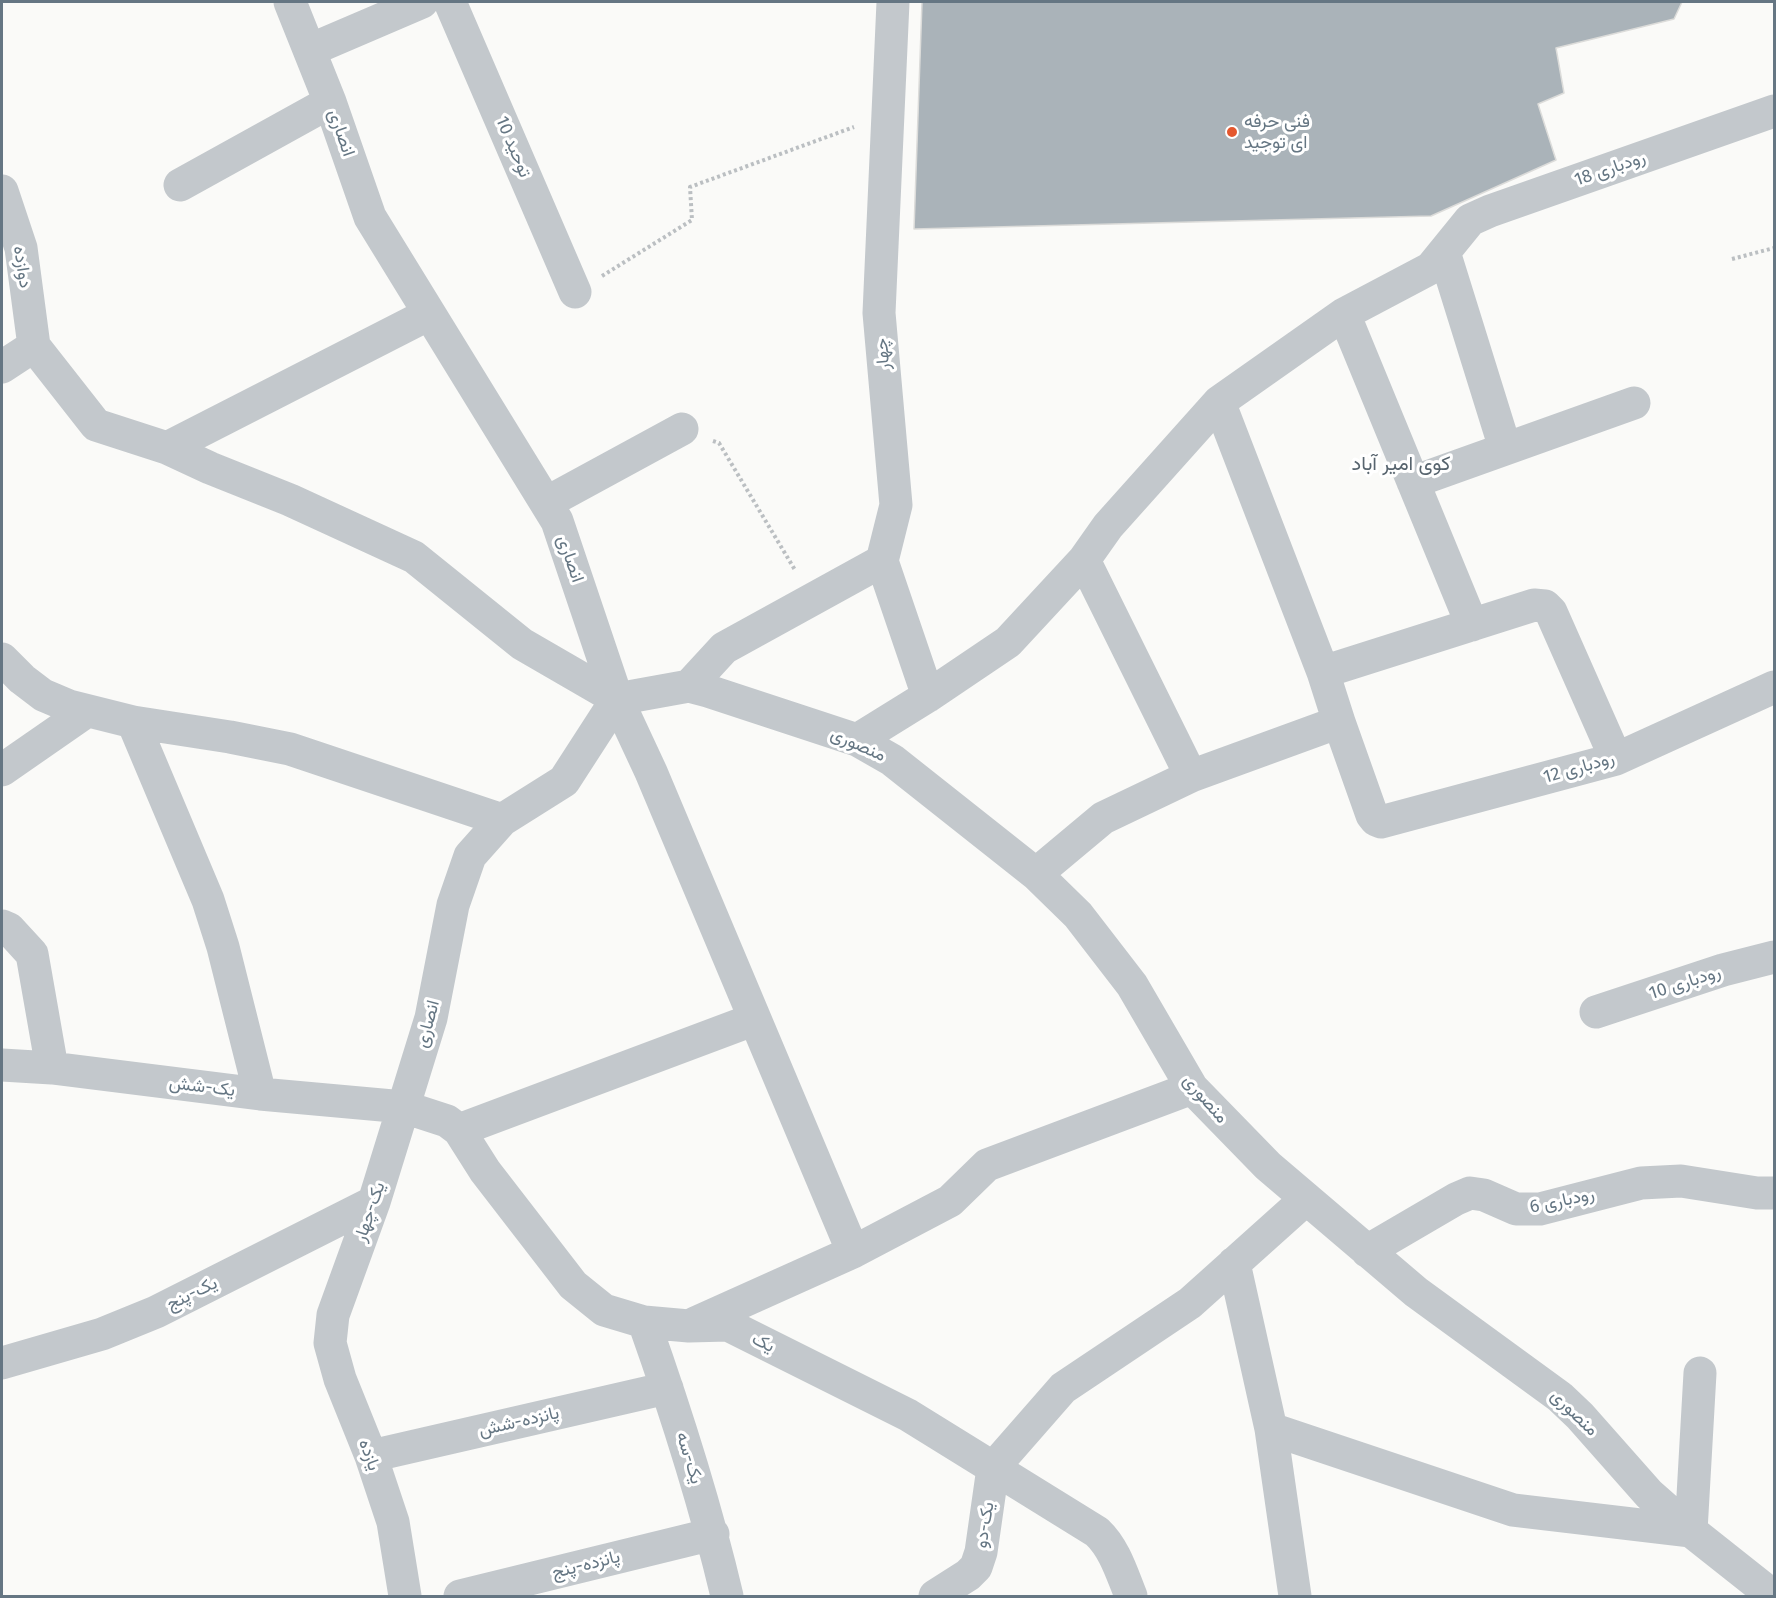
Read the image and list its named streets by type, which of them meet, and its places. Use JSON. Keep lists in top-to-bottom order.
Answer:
{
  "streets": {
    "street": [
      "انصاری",
      "توحید 10",
      "رودباری 18",
      "دوازده",
      "چهار",
      "منصوری",
      "رودباری 12",
      "رودباری 10",
      "یک-شش",
      "رودباری 6",
      "یک-چهار",
      "یک-پنج",
      "یک",
      "پانزده-شش",
      "یازده",
      "یک-سه",
      "یک-دو",
      "پانزده-پنج"
    ]
  },
  "crossings": [
    ["انصاری", "منصوری"],
    ["انصاری", "یک-شش"],
    ["انصاری", "یک-چهار"],
    ["رودباری 18", "منصوری"],
    ["منصوری", "رودباری 6"],
    ["یک-شش", "یک-چهار"],
    ["یک-چهار", "یک-پنج"],
    ["یک-چهار", "یازده"],
    ["یک", "یک-سه"],
    ["یک", "یک-دو"],
    ["پانزده-شش", "یازده"],
    ["پانزده-شش", "یک-سه"],
    ["یک-سه", "پانزده-پنج"]
  ],
  "districts": ["کوی امیر آباد"],
  "places": ["فنی حرفه ای توجید"]
}
